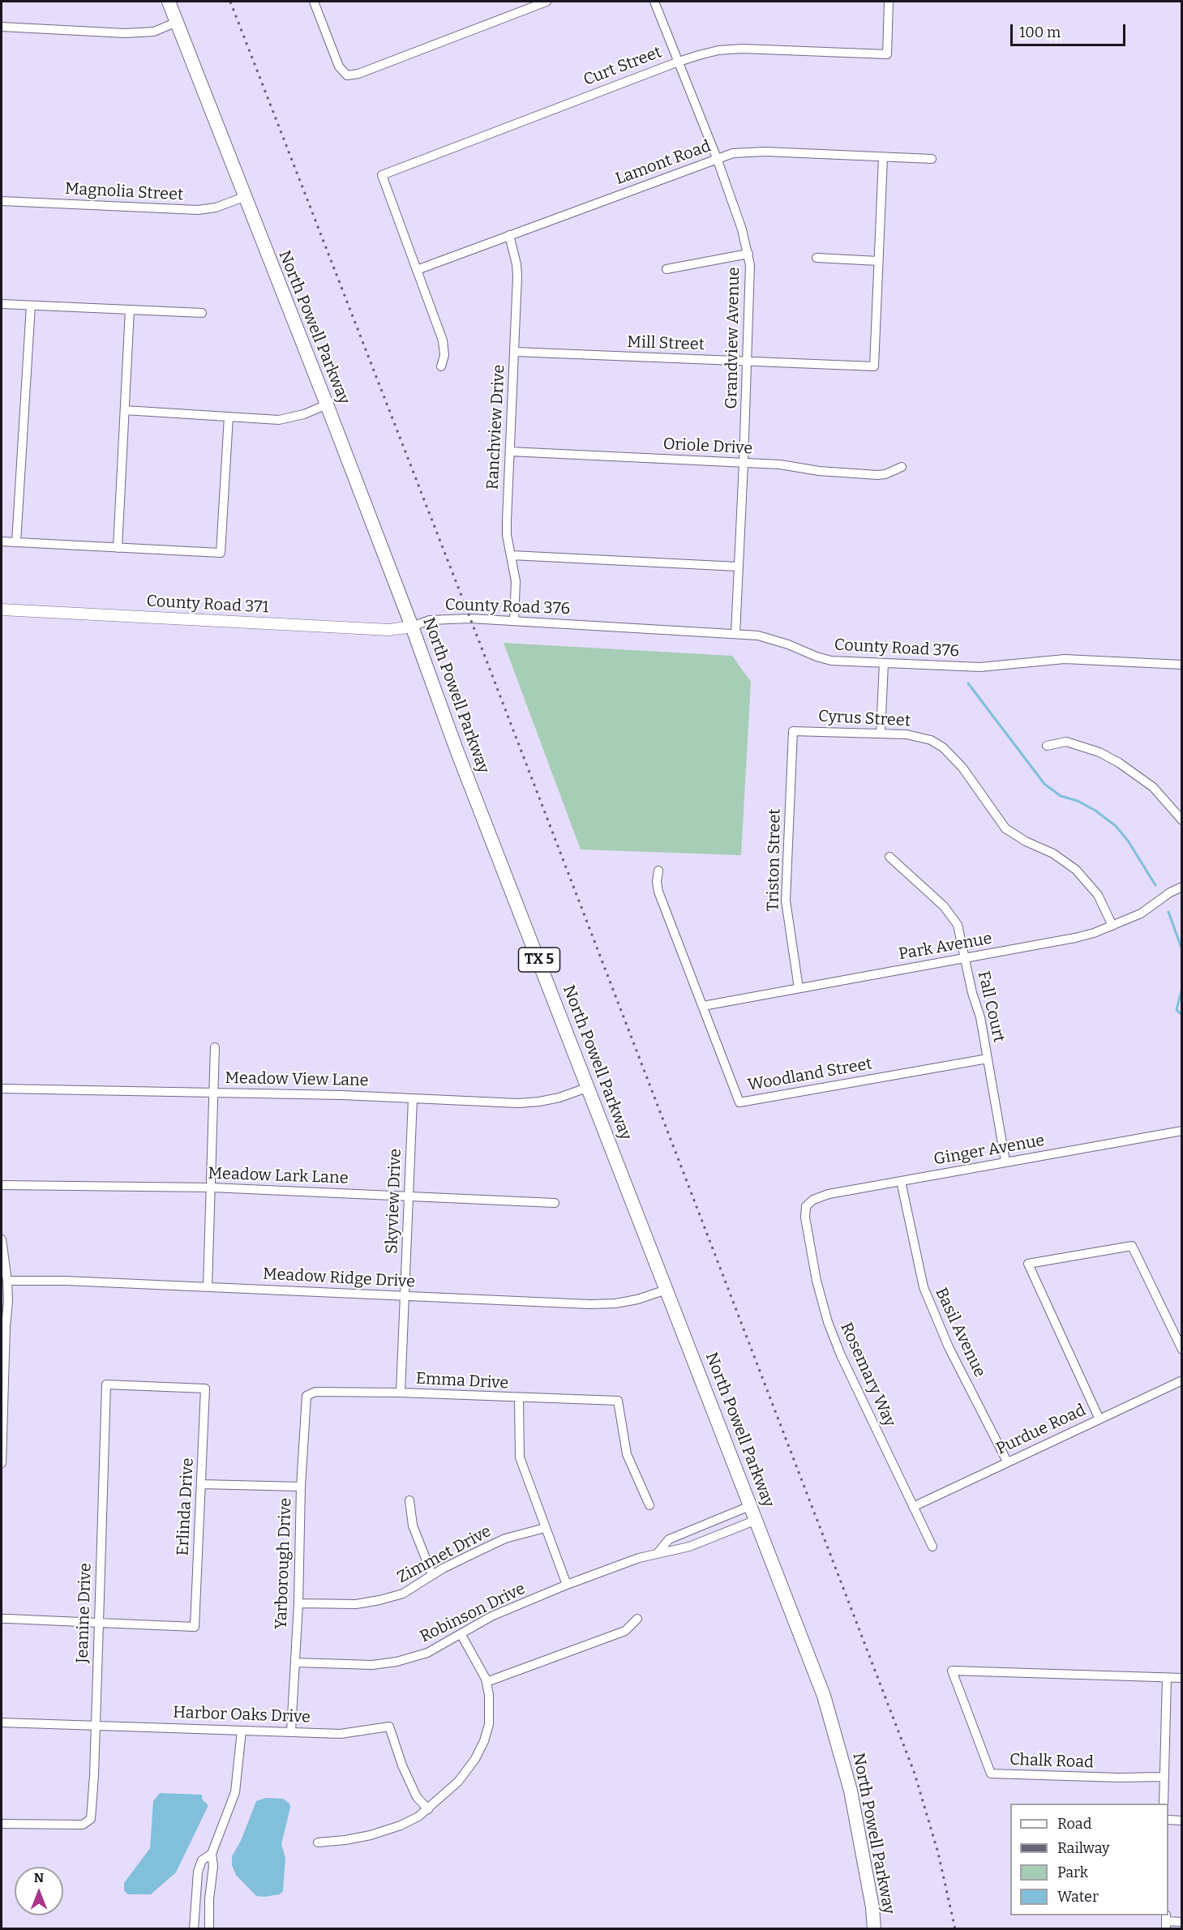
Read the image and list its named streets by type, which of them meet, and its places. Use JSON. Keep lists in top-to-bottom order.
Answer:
{
  "streets": {
    "main road": ["North Powell Parkway", "TX 5"],
    "street": [
      "Curt Street",
      "Lamont Road",
      "Magnolia Street",
      "Grandview Avenue",
      "Mill Street",
      "Ranchview Drive",
      "Oriole Drive",
      "County Road 371",
      "County Road 376",
      "Cyrus Street",
      "Triston Street",
      "Park Avenue",
      "Fall Court",
      "Woodland Street",
      "Meadow View Lane",
      "Ginger Avenue",
      "Meadow Lark Lane",
      "Skyview Drive",
      "Meadow Ridge Drive",
      "Basil Avenue",
      "Rosemary Way",
      "Emma Drive",
      "Purdue Road",
      "Erlinda Drive",
      "Zimmet Drive",
      "Yarborough Drive",
      "Jeanine Drive",
      "Robinson Drive",
      "Harbor Oaks Drive",
      "Chalk Road"
    ]
  },
  "crossings": [
    ["Curt Street", "Lamont Road"],
    ["Curt Street", "Grandview Avenue"],
    ["Lamont Road", "Grandview Avenue"],
    ["Lamont Road", "Ranchview Drive"],
    ["Magnolia Street", "North Powell Parkway"],
    ["North Powell Parkway", "County Road 371"],
    ["North Powell Parkway", "County Road 376"],
    ["North Powell Parkway", "Meadow View Lane"],
    ["North Powell Parkway", "Meadow Ridge Drive"],
    ["North Powell Parkway", "Robinson Drive"],
    ["Grandview Avenue", "Mill Street"],
    ["Grandview Avenue", "Oriole Drive"],
    ["Grandview Avenue", "County Road 376"],
    ["Mill Street", "Ranchview Drive"],
    ["Ranchview Drive", "Oriole Drive"],
    ["Ranchview Drive", "County Road 376"],
    ["County Road 371", "County Road 376"],
    ["Cyrus Street", "Triston Street"],
    ["Cyrus Street", "Park Avenue"],
    ["Triston Street", "Park Avenue"],
    ["Park Avenue", "Fall Court"],
    ["Park Avenue", "Woodland Street"],
    ["Fall Court", "Woodland Street"],
    ["Fall Court", "Ginger Avenue"],
    ["Meadow View Lane", "Skyview Drive"],
    ["Ginger Avenue", "Basil Avenue"],
    ["Ginger Avenue", "Rosemary Way"],
    ["Meadow Lark Lane", "Skyview Drive"],
    ["Skyview Drive", "Meadow Ridge Drive"],
    ["Skyview Drive", "Emma Drive"],
    ["Basil Avenue", "Purdue Road"],
    ["Rosemary Way", "Purdue Road"],
    ["Emma Drive", "Yarborough Drive"],
    ["Erlinda Drive", "Jeanine Drive"],
    ["Zimmet Drive", "Yarborough Drive"],
    ["Yarborough Drive", "Robinson Drive"],
    ["Yarborough Drive", "Harbor Oaks Drive"],
    ["Jeanine Drive", "Harbor Oaks Drive"]
  ],
  "legend": [
    "Road",
    "Railway",
    "Park",
    "Water"
  ],
  "scale_bar": "100 m",
  "north": "top"
}
